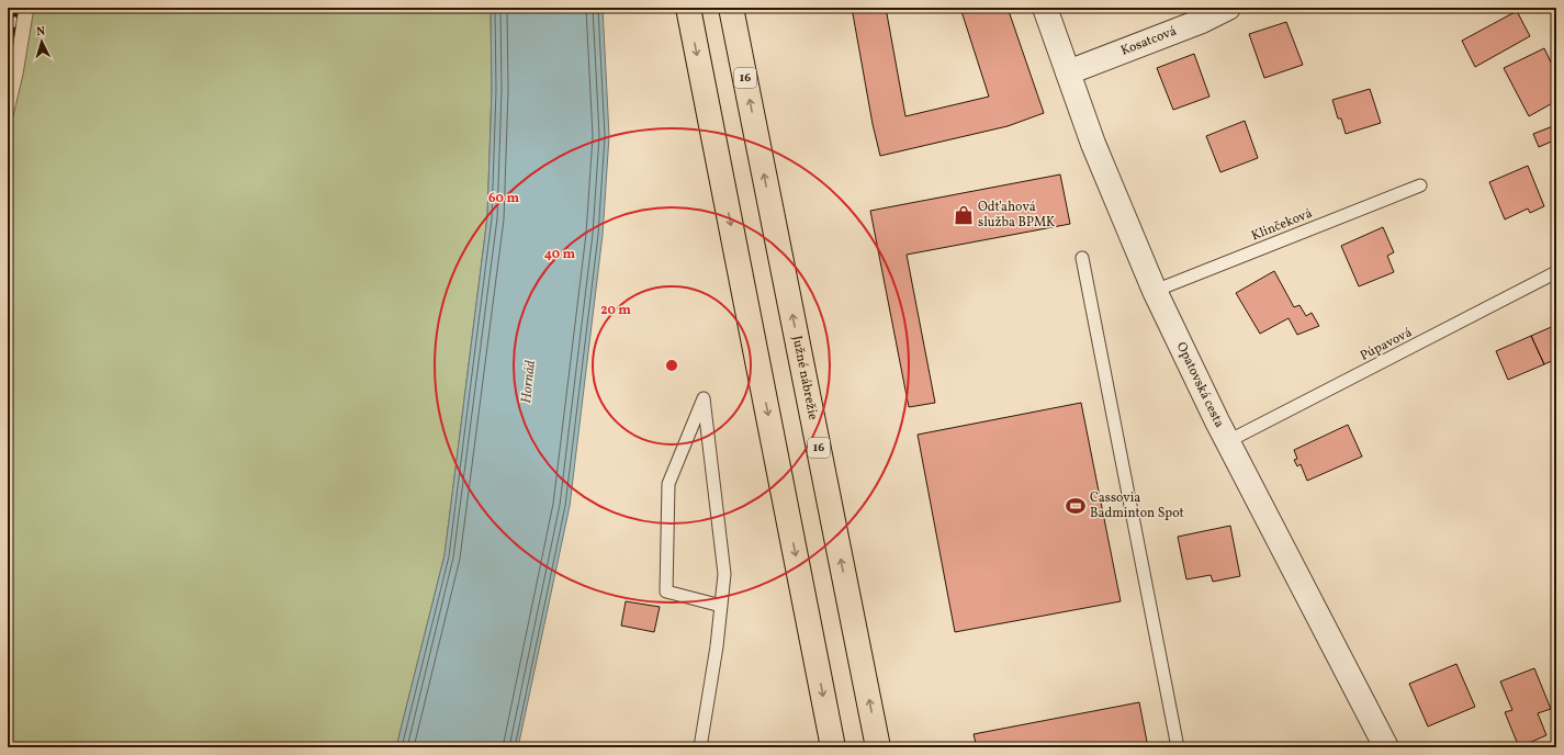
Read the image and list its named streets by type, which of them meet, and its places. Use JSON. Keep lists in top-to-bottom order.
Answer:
{
  "streets": {
    "highway": ["16", "Južné nábrežie"],
    "street": ["Kosatcová", "Opatovská cesta"],
    "lane": ["Klinčeková", "Púpavová"]
  },
  "crossings": [
    ["Kosatcová", "Opatovská cesta"],
    ["Klinčeková", "Opatovská cesta"],
    ["Púpavová", "Opatovská cesta"]
  ],
  "water": ["Hornád"],
  "places": {
    "shop": ["Odťahová služba BPMK"],
    "sports": ["Cassovia Badminton Spot"]
  },
  "north": "top",
  "rings": ["60 m", "40 m", "20 m"]
}
